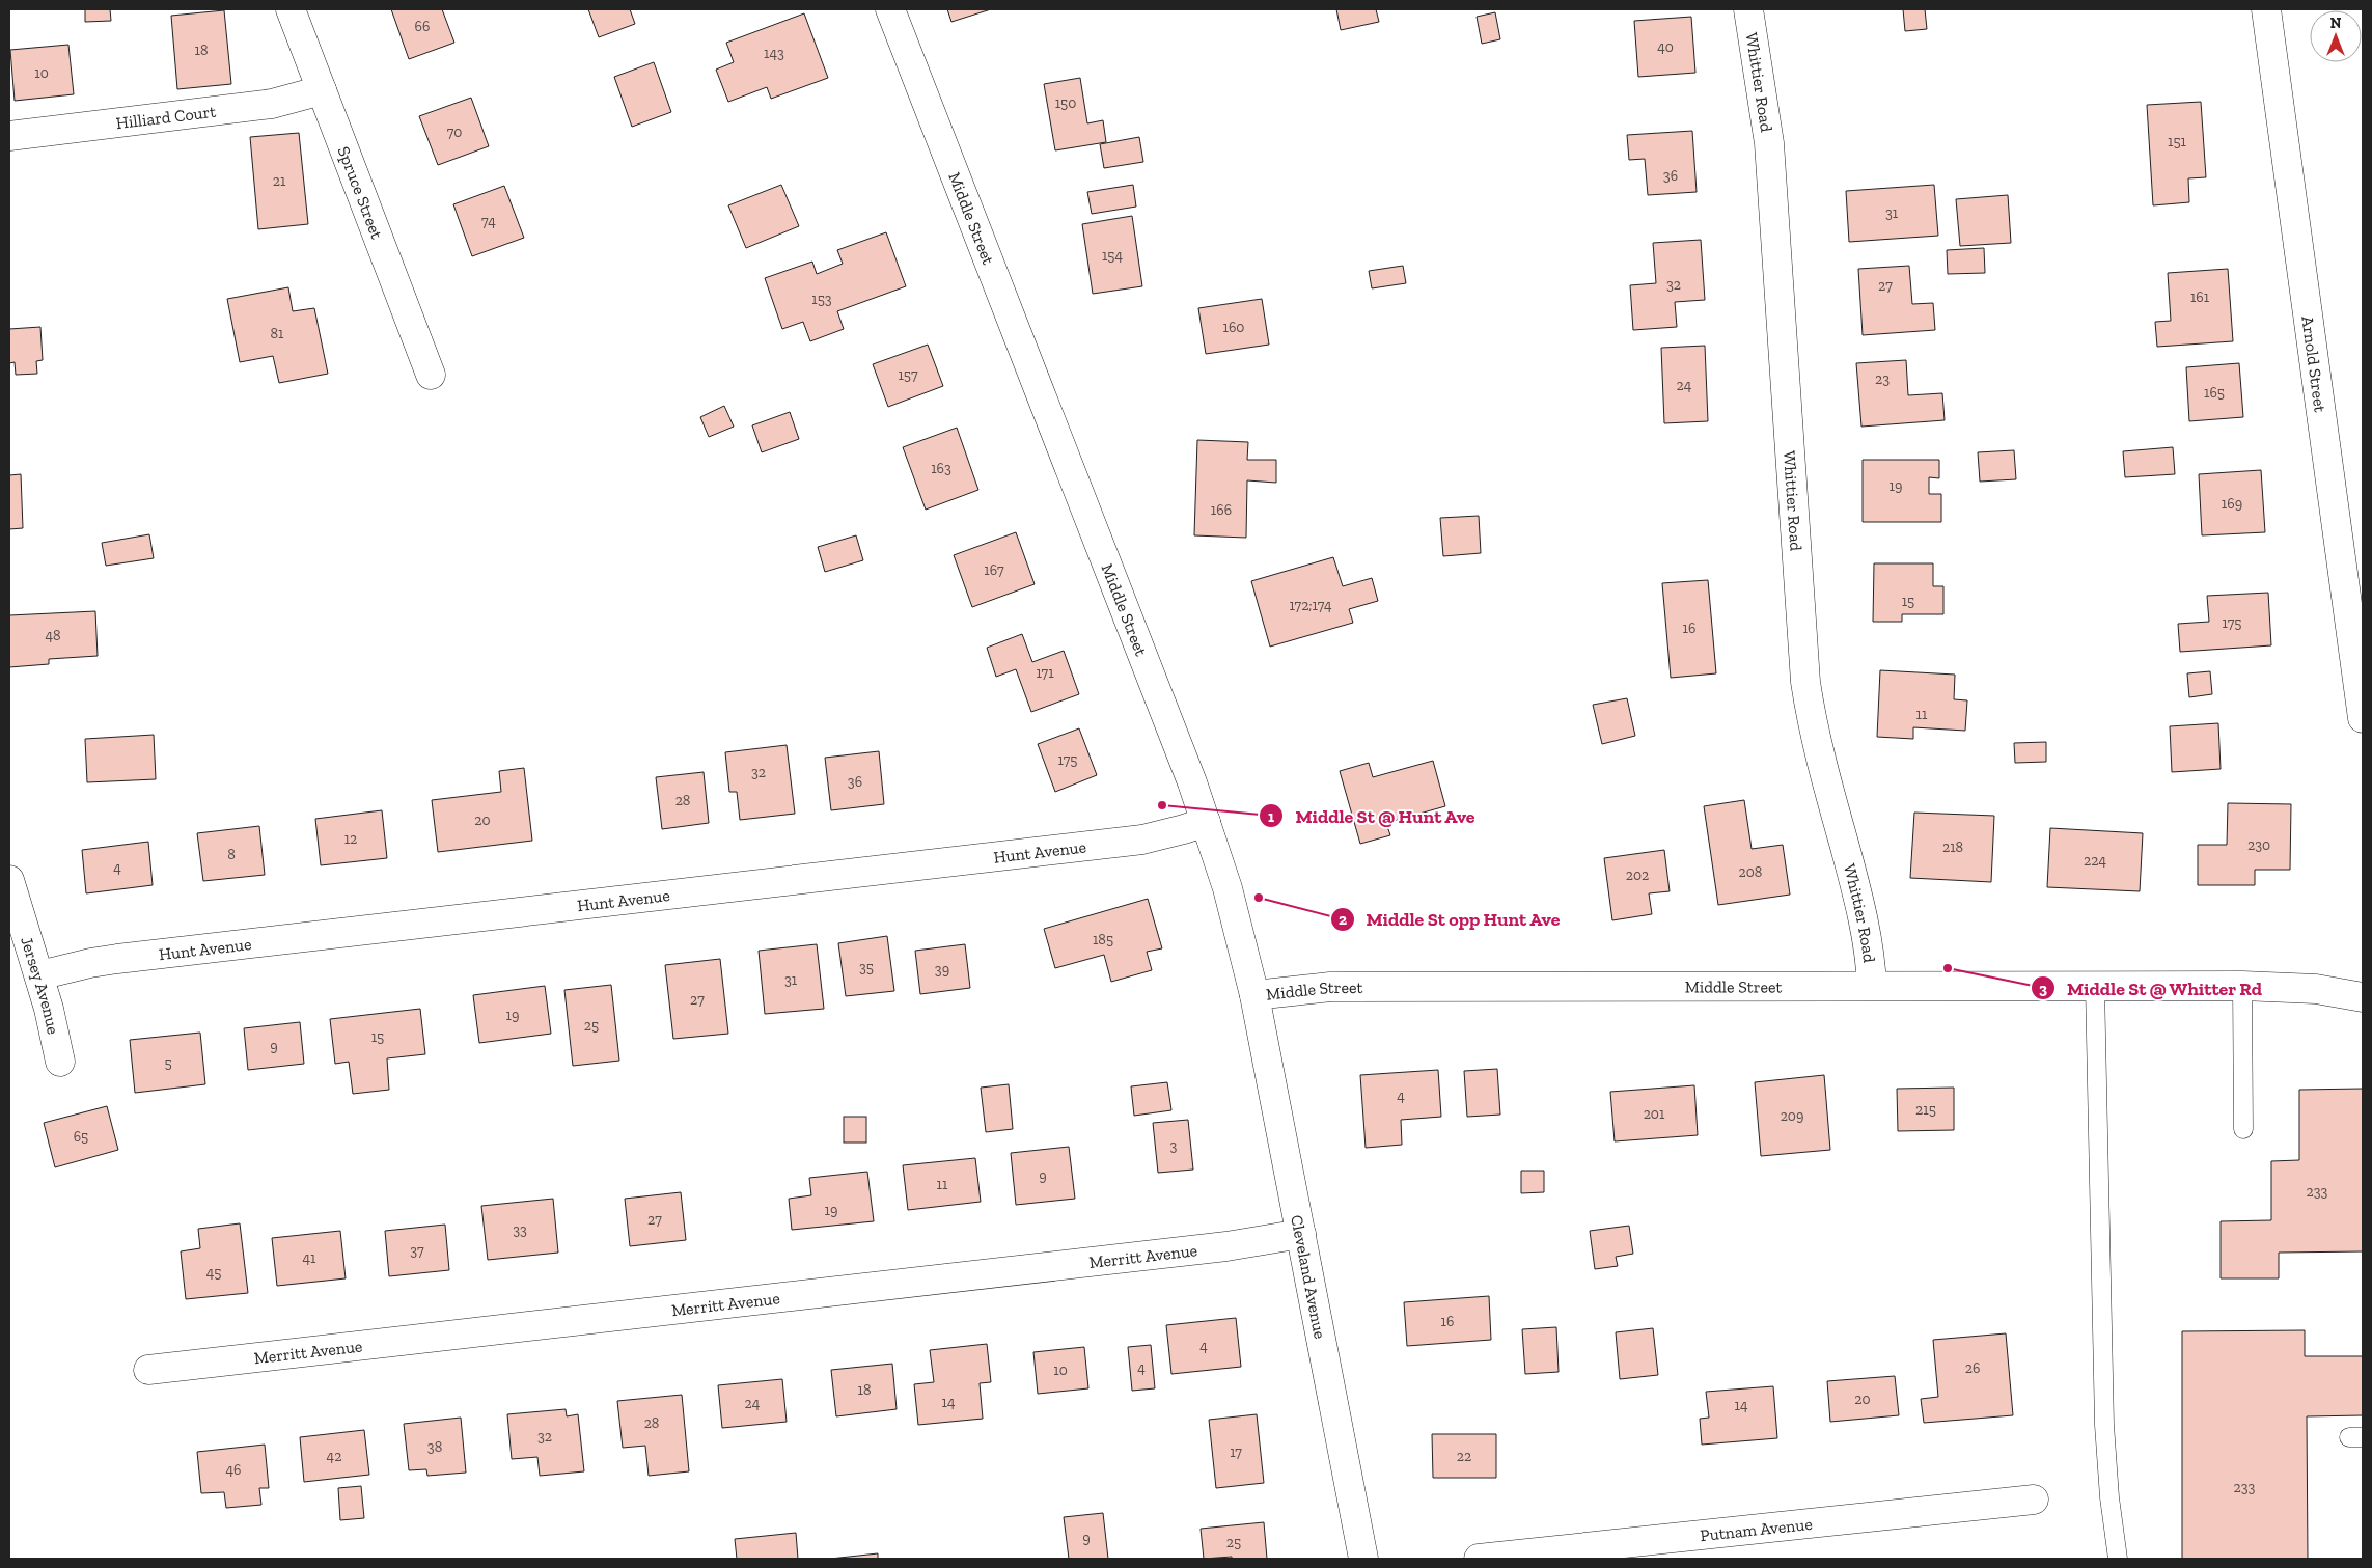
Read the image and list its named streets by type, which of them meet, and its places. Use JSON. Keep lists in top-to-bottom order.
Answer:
{
  "streets": {
    "street": [
      "Whittier Road",
      "Hilliard Court",
      "Spruce Street",
      "Middle Street",
      "Arnold Street",
      "Hunt Avenue",
      "Jersey Avenue",
      "Merritt Avenue",
      "Cleveland Avenue",
      "Putnam Avenue"
    ]
  },
  "crossings": [
    ["Whittier Road", "Middle Street"],
    ["Hilliard Court", "Spruce Street"],
    ["Middle Street", "Hunt Avenue"],
    ["Middle Street", "Cleveland Avenue"],
    ["Hunt Avenue", "Jersey Avenue"],
    ["Merritt Avenue", "Cleveland Avenue"]
  ],
  "places": ["Middle St @ Hunt Ave", "Middle St opp Hunt Ave", "Middle St @ Whitter Rd"],
  "house_numbers": [
    "66",
    "40",
    "18",
    "143",
    "10",
    "150",
    "70",
    "151",
    "36",
    "21",
    "31",
    "74",
    "154",
    "32",
    "27",
    "161",
    "153",
    "160",
    "81",
    "157",
    "23",
    "24",
    "165",
    "163",
    "19",
    "169",
    "166",
    "167",
    "15",
    "172;174",
    "175",
    "16",
    "48",
    "171",
    "11",
    "175",
    "32",
    "36",
    "28",
    "20",
    "12",
    "230",
    "218",
    "8",
    "224",
    "4",
    "208",
    "202",
    "185",
    "35",
    "39",
    "31",
    "27",
    "19",
    "25",
    "15",
    "9",
    "5",
    "4",
    "215",
    "201",
    "209",
    "65",
    "3",
    "9",
    "11",
    "233",
    "19",
    "27",
    "33",
    "37",
    "41",
    "45",
    "16",
    "4",
    "4",
    "26",
    "10",
    "18",
    "20",
    "14",
    "24",
    "14",
    "28",
    "32",
    "38",
    "17",
    "42",
    "22",
    "46",
    "233",
    "9",
    "25"
  ],
  "north": "top"
}
